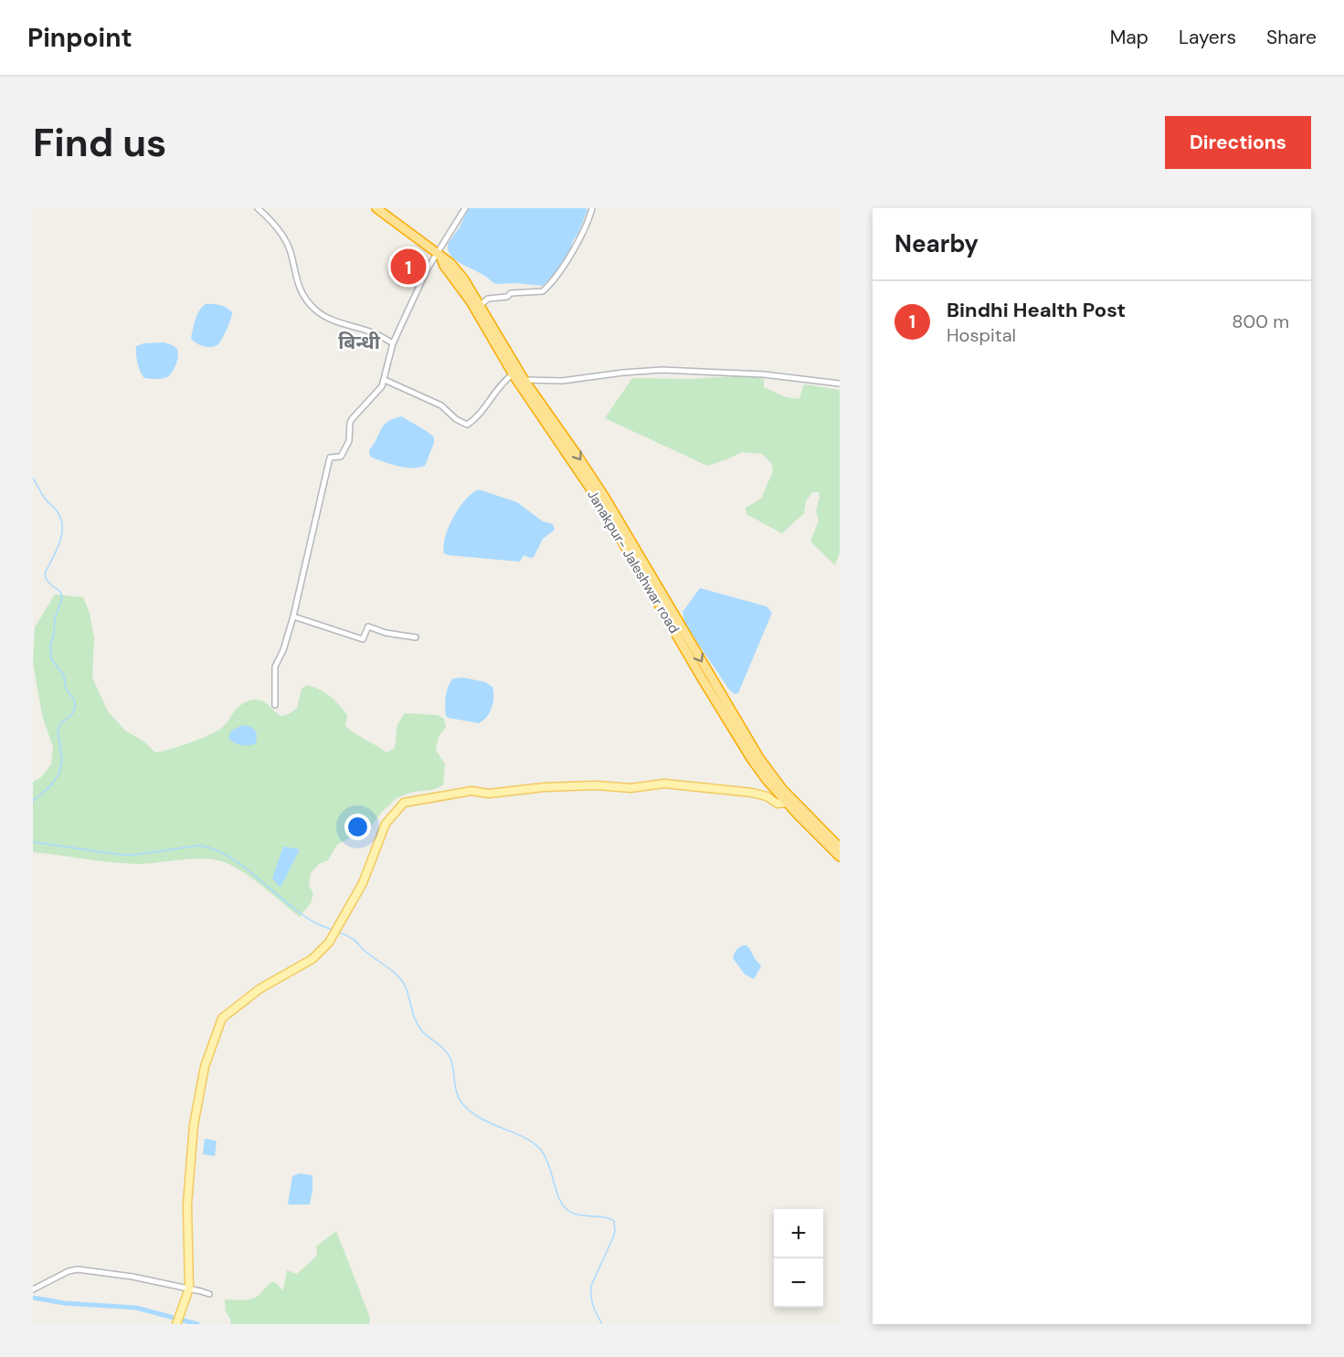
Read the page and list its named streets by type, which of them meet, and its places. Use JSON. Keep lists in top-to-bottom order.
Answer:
{
  "streets": {
    "highway": ["Janakpur- Jaleshwar road"]
  },
  "districts": ["बिन्धी"],
  "page": {
    "header": "Pinpoint",
    "nav": ["Map", "Layers", "Share"],
    "buttons": "Directions",
    "title": "Find us",
    "heading": "Nearby",
    "pins": "1",
    "list": [
      {
        "mark": "1",
        "name": "Bindhi Health Post",
        "note": "Hospital",
        "value": "800 m"
      }
    ],
    "map_buttons": ["+", "−"]
  }
}
